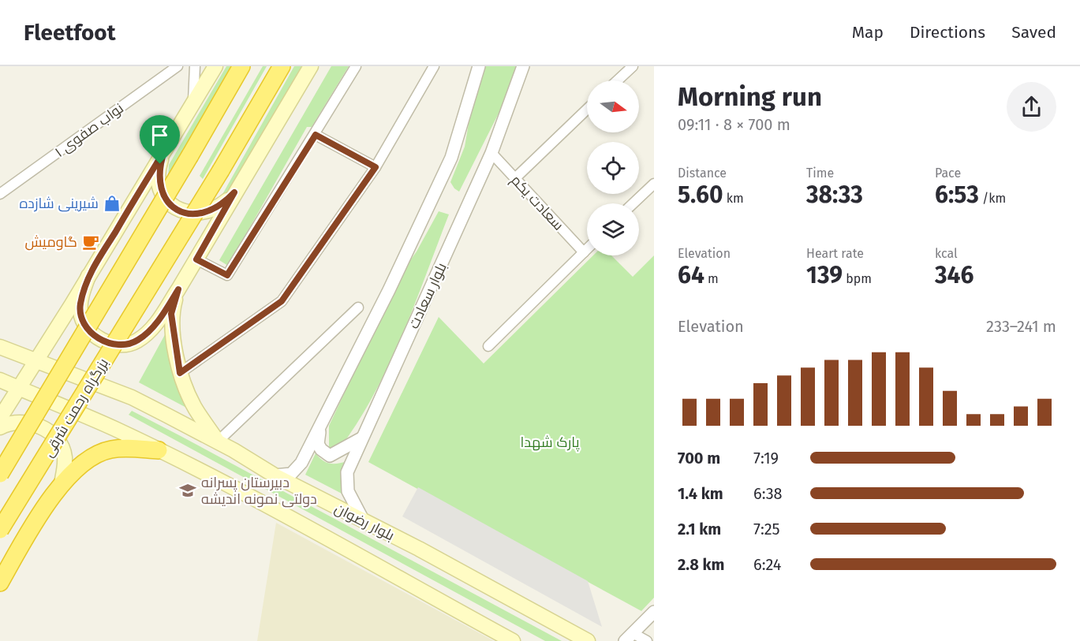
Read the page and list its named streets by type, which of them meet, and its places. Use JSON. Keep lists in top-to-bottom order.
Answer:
{
  "streets": {
    "highway": ["بزرگراه رحمت شرقی"],
    "main road": ["بلوار رضوان"],
    "street": ["نواب صفوی ۱", "سعادت یکم", "بلوار سعادت"]
  },
  "crossings": [
    ["سعادت یکم", "بلوار سعادت"],
    ["بلوار سعادت", "بلوار رضوان"]
  ],
  "parks": ["پارک شهدا"],
  "places": {
    "shop": ["شیرینی شازده"],
    "cafe": ["گاومیش"],
    "school or university": ["دبیرستان پسرانه دولتی نمونه اندیشه"]
  },
  "north": "right",
  "page": {
    "header": "Fleetfoot",
    "nav": ["Map", "Directions", "Saved"],
    "heading": ["Morning run", "09:11 · 8 × 700 m"],
    "stats": [
      ["Distance", "5.60 km"],
      ["Time", "38:33"],
      ["Pace", "6:53 /km"],
      ["Elevation", "64 m"],
      ["Heart rate", "139 bpm"],
      ["kcal", "346"]
    ],
    "chart": ["Elevation", "233–241 m"],
    "list": [
      {
        "name": "700 m",
        "note": "7:19"
      },
      {
        "name": "1.4 km",
        "note": "6:38"
      },
      {
        "name": "2.1 km",
        "note": "7:25"
      },
      {
        "name": "2.8 km",
        "note": "6:24"
      }
    ]
  }
}
